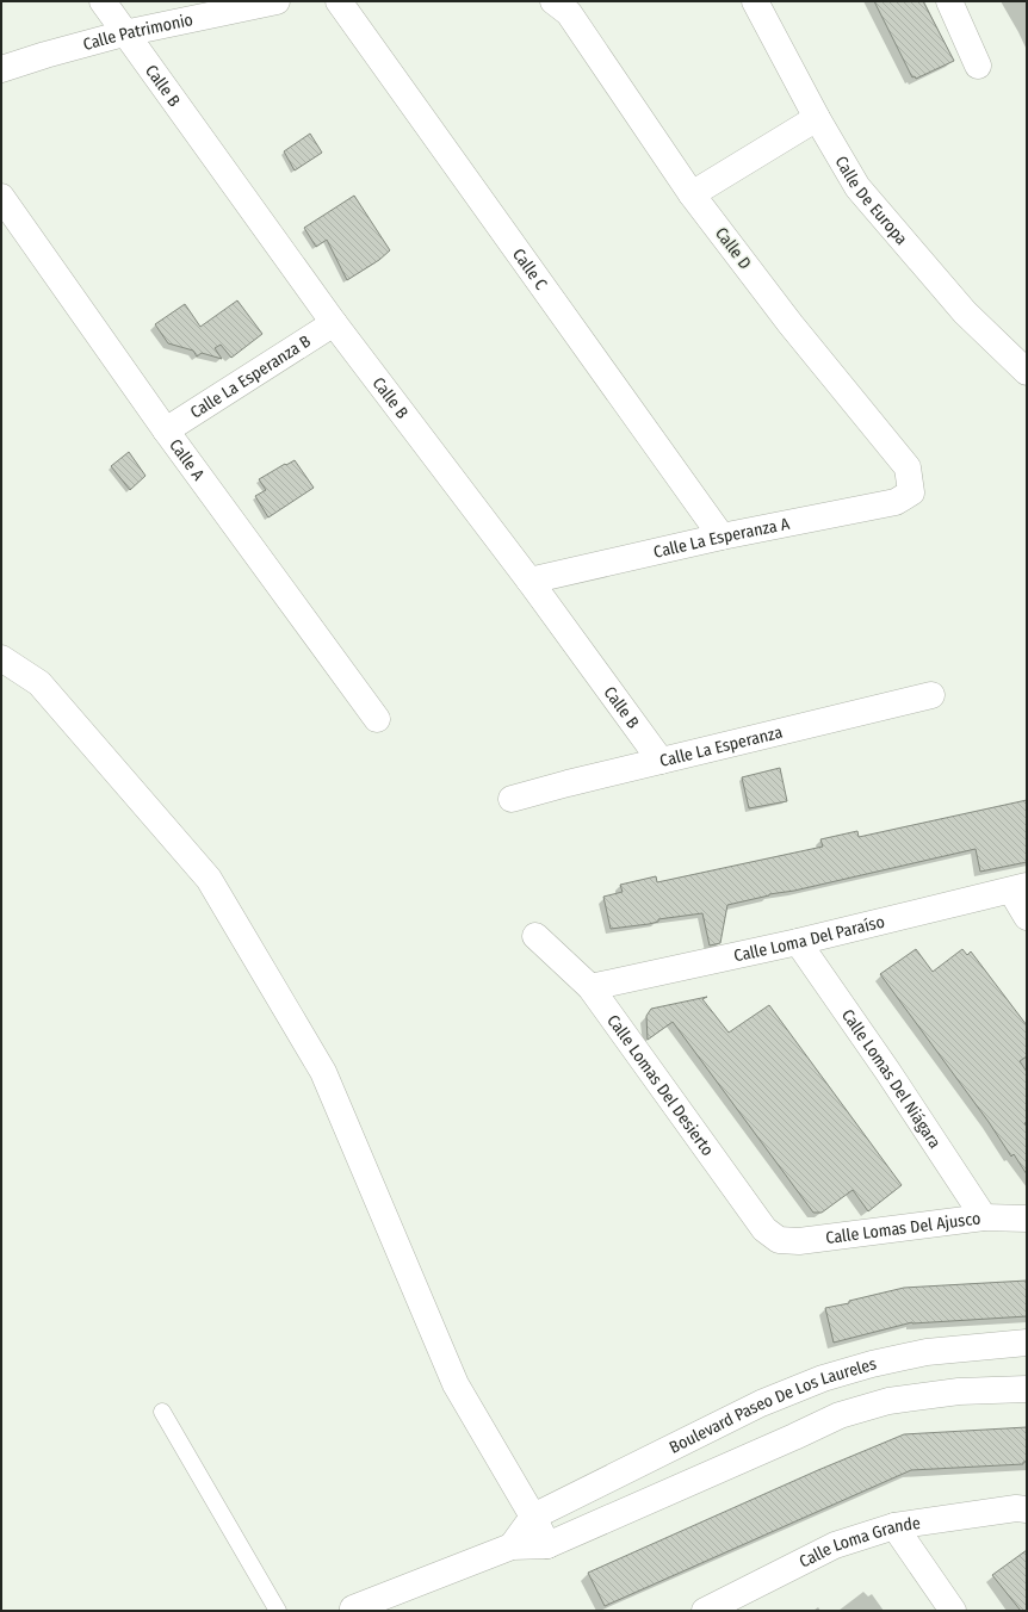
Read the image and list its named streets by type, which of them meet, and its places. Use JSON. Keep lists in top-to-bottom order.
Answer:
{
  "streets": {
    "street": [
      "Calle Patrimonio",
      "Calle B",
      "Calle De Europa",
      "Calle D",
      "Calle C",
      "Calle La Esperanza B",
      "Calle A",
      "Calle La Esperanza A",
      "Calle La Esperanza",
      "Calle Loma Del Paraíso",
      "Calle Lomas Del Niágara",
      "Calle Lomas Del Desierto",
      "Calle Lomas Del Ajusco",
      "Boulevard Paseo De Los Laureles",
      "Calle Loma Grande"
    ]
  },
  "crossings": [
    ["Calle Patrimonio", "Calle B"],
    ["Calle B", "Calle La Esperanza B"],
    ["Calle B", "Calle La Esperanza A"],
    ["Calle B", "Calle La Esperanza"],
    ["Calle D", "Calle La Esperanza A"],
    ["Calle C", "Calle La Esperanza A"],
    ["Calle La Esperanza B", "Calle A"],
    ["Calle Loma Del Paraíso", "Calle Lomas Del Niágara"],
    ["Calle Loma Del Paraíso", "Calle Lomas Del Desierto"],
    ["Calle Lomas Del Niágara", "Calle Lomas Del Ajusco"],
    ["Calle Lomas Del Desierto", "Calle Lomas Del Ajusco"]
  ]
}
